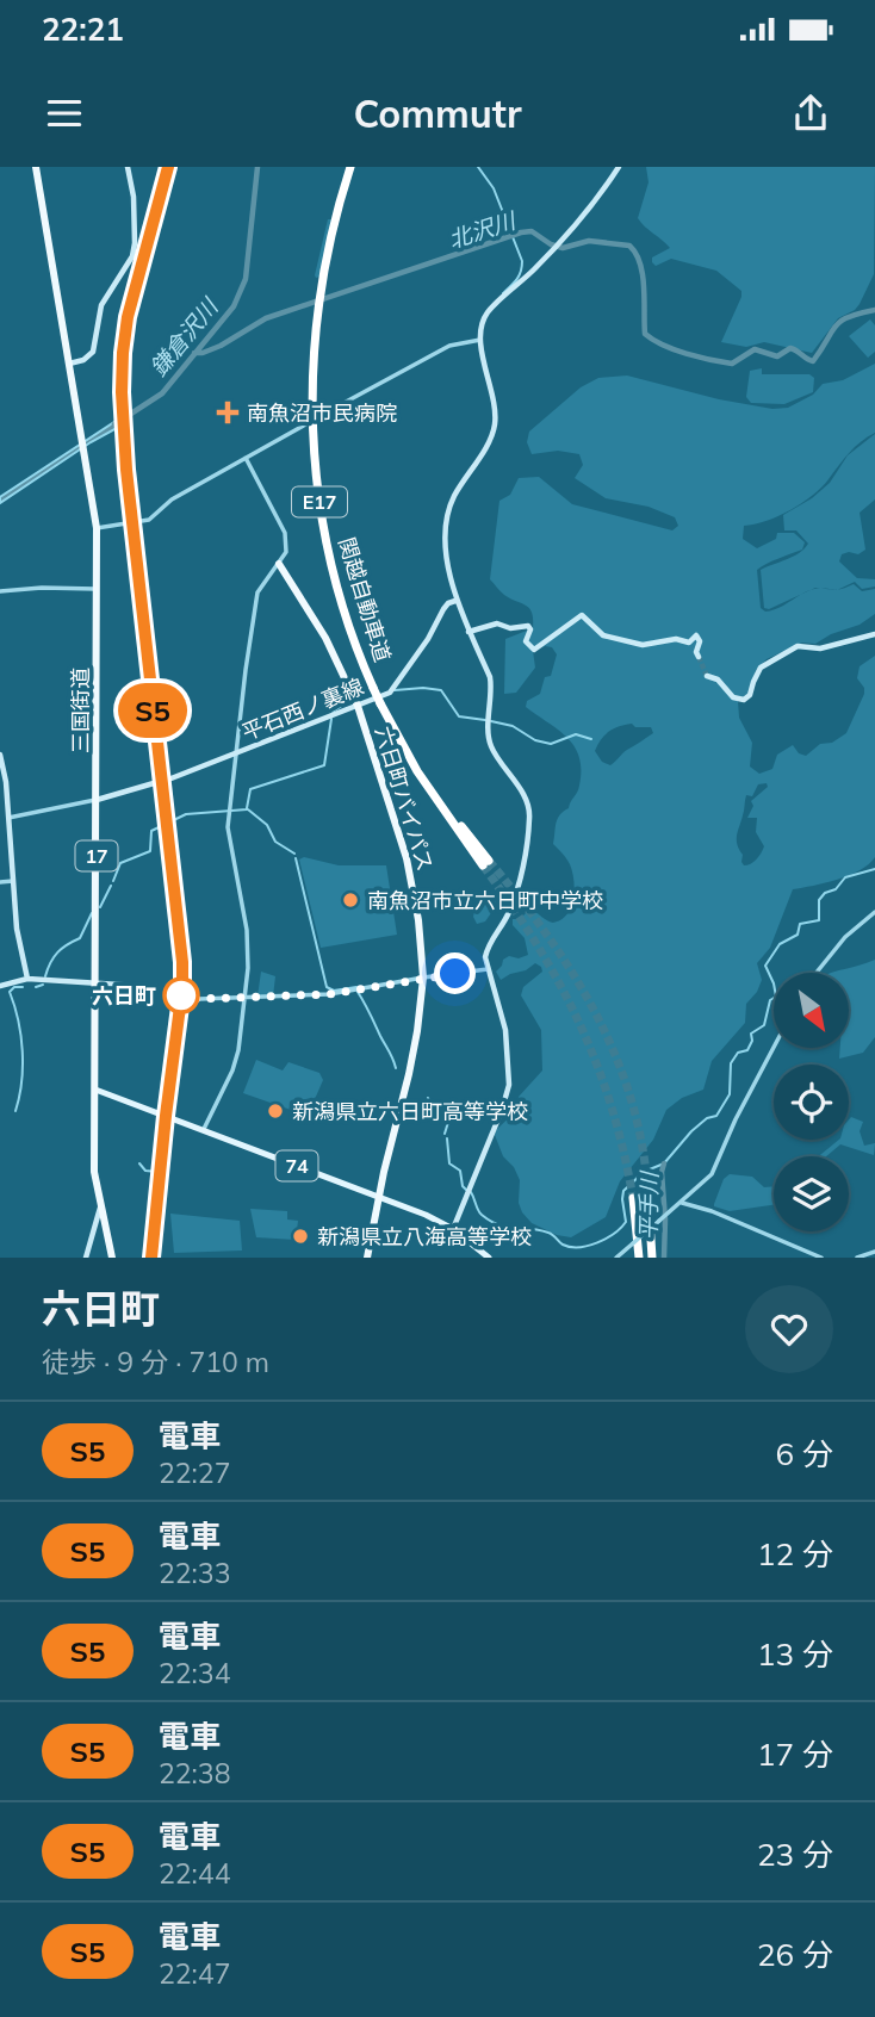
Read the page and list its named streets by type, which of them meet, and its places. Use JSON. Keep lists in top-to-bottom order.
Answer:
{
  "streets": {
    "highway": [
      "E17",
      "関越自動車道",
      "三国街道",
      "六日町バイパス",
      "17"
    ],
    "main road": ["平石西ノ裏線", "74"]
  },
  "crossings": [
    ["平石西ノ裏線", "六日町バイパス"],
    ["三国街道", "74"],
    ["六日町バイパス", "74"]
  ],
  "water": ["北沢川", "鎌倉沢川", "平手川"],
  "places": {
    "health": ["南魚沼市民病院"],
    "other": [
      "南魚沼市立六日町中学校",
      "六日町",
      "新潟県立六日町高等学校",
      "新潟県立八海高等学校"
    ]
  },
  "north": "bottom right",
  "page": {
    "status": "22:21",
    "header": "Commutr",
    "on_map": "S5",
    "heading": ["六日町", "徒歩 · 9 分 · 710 m"],
    "list": [
      {
        "mark": "S5",
        "name": "電車",
        "note": "22:27",
        "value": "6 分"
      },
      {
        "mark": "S5",
        "name": "電車",
        "note": "22:33",
        "value": "12 分"
      },
      {
        "mark": "S5",
        "name": "電車",
        "note": "22:34",
        "value": "13 分"
      },
      {
        "mark": "S5",
        "name": "電車",
        "note": "22:38",
        "value": "17 分"
      },
      {
        "mark": "S5",
        "name": "電車",
        "note": "22:44",
        "value": "23 分"
      },
      {
        "mark": "S5",
        "name": "電車",
        "note": "22:47",
        "value": "26 分"
      }
    ]
  }
}
